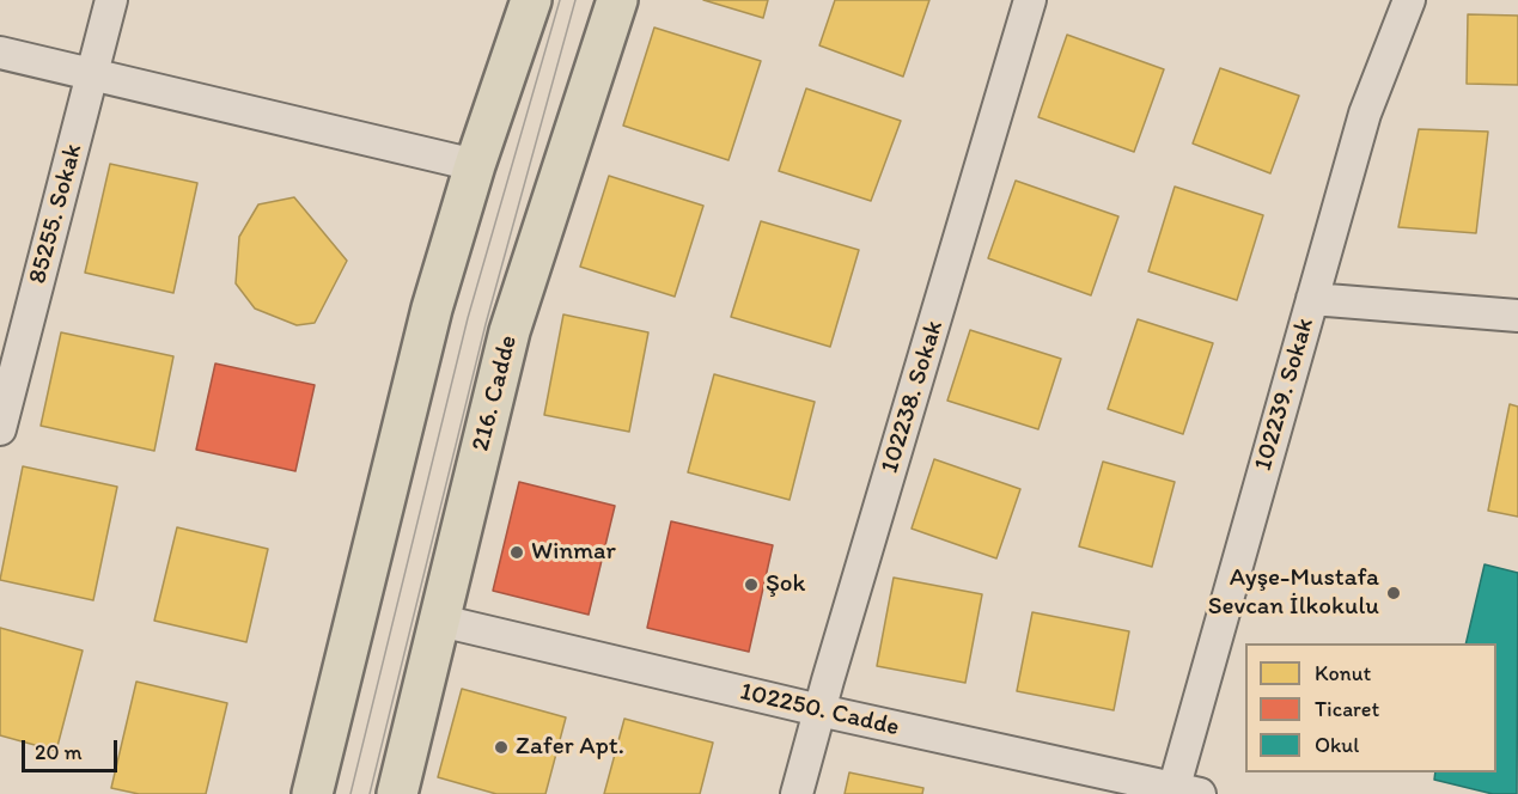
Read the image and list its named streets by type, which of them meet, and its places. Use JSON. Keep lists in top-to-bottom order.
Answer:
{
  "streets": {
    "main road": ["216. Cadde"],
    "street": [
      "85255. Sokak",
      "102239. Sokak",
      "102238. Sokak",
      "102250. Cadde"
    ]
  },
  "crossings": [
    ["216. Cadde", "102250. Cadde"],
    ["102239. Sokak", "102250. Cadde"],
    ["102238. Sokak", "102250. Cadde"]
  ],
  "places": [
    "Winmar",
    "Şok",
    "Ayşe-Mustafa Sevcan İlkokulu",
    "Zafer Apt."
  ],
  "legend": ["Konut", "Ticaret", "Okul"],
  "scale_bar": "20 m"
}
